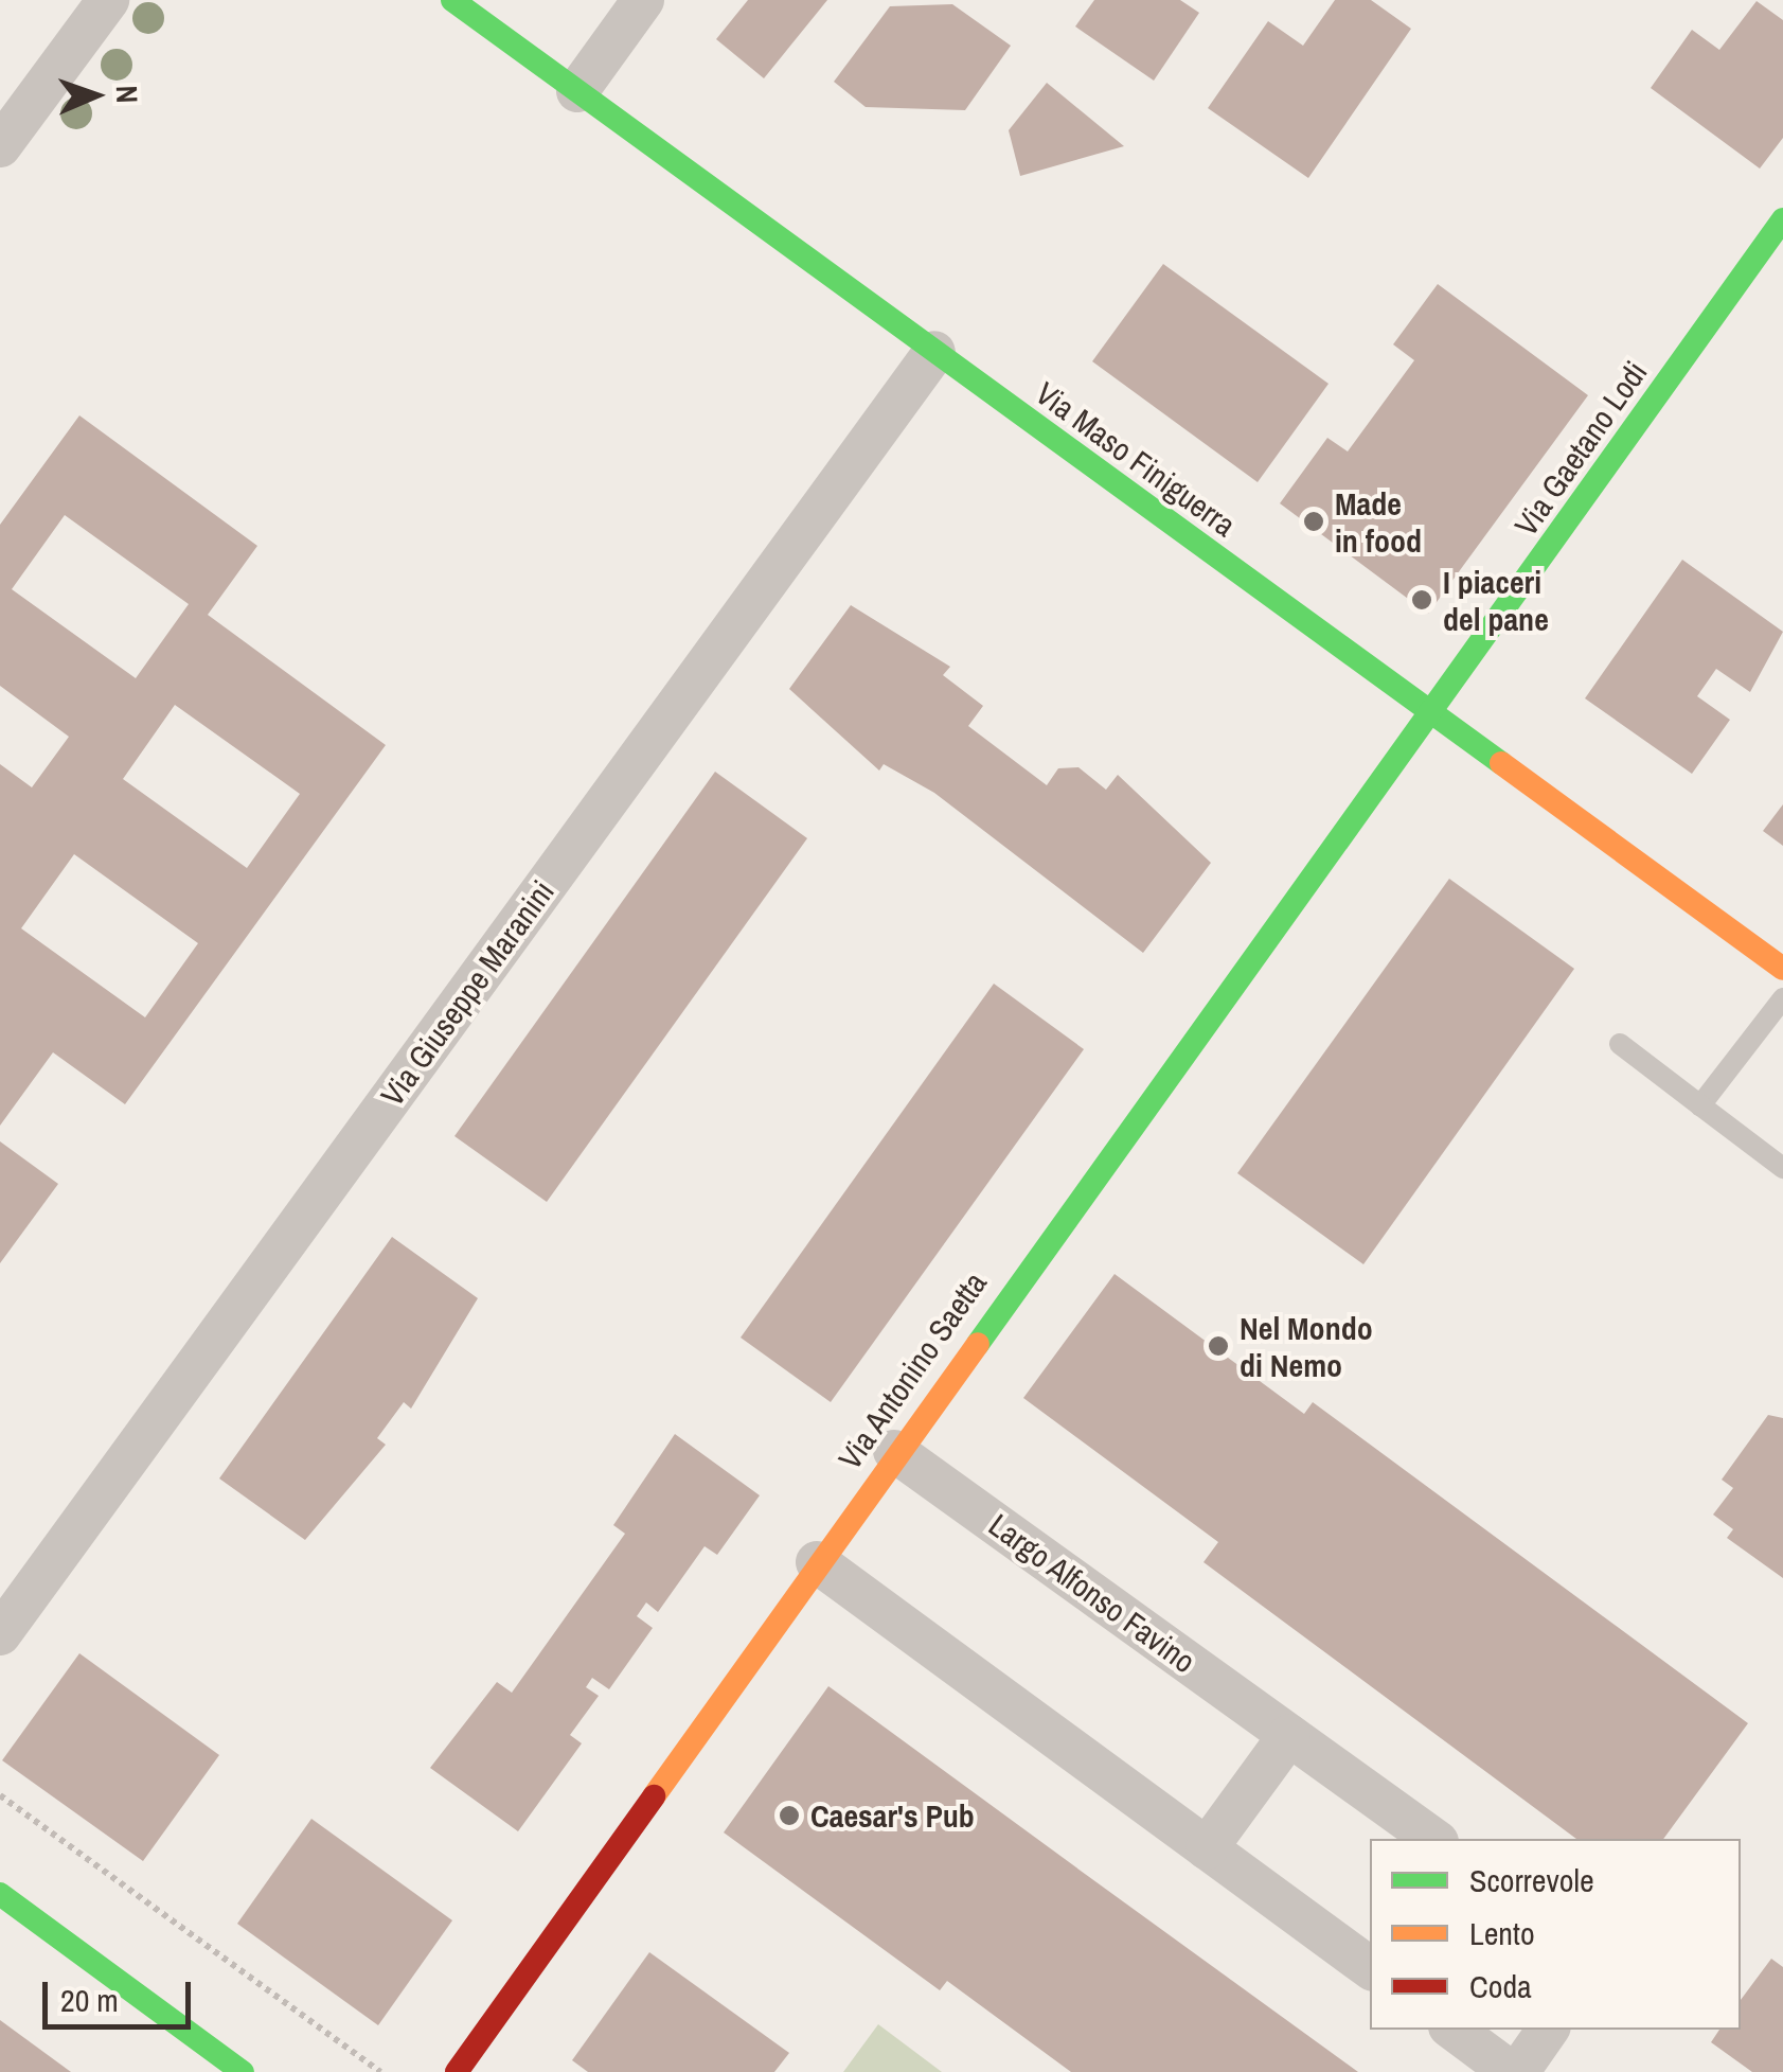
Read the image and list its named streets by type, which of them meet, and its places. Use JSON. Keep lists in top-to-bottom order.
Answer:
{
  "streets": {
    "street": [
      "Via Gaetano Lodi",
      "Via Maso Finiguerra",
      "Via Giuseppe Maranini",
      "Via Antonino Saetta",
      "Largo Alfonso Favino"
    ]
  },
  "crossings": [
    ["Via Gaetano Lodi", "Via Maso Finiguerra"],
    ["Via Gaetano Lodi", "Via Antonino Saetta"],
    ["Via Maso Finiguerra", "Via Giuseppe Maranini"],
    ["Via Maso Finiguerra", "Via Antonino Saetta"],
    ["Via Antonino Saetta", "Largo Alfonso Favino"]
  ],
  "places": [
    "Made in food",
    "I piaceri del pane",
    "Nel Mondo di Nemo",
    "Caesar's Pub"
  ],
  "legend": ["Scorrevole", "Lento", "Coda"],
  "scale_bar": "20 m",
  "north": "right"
}
